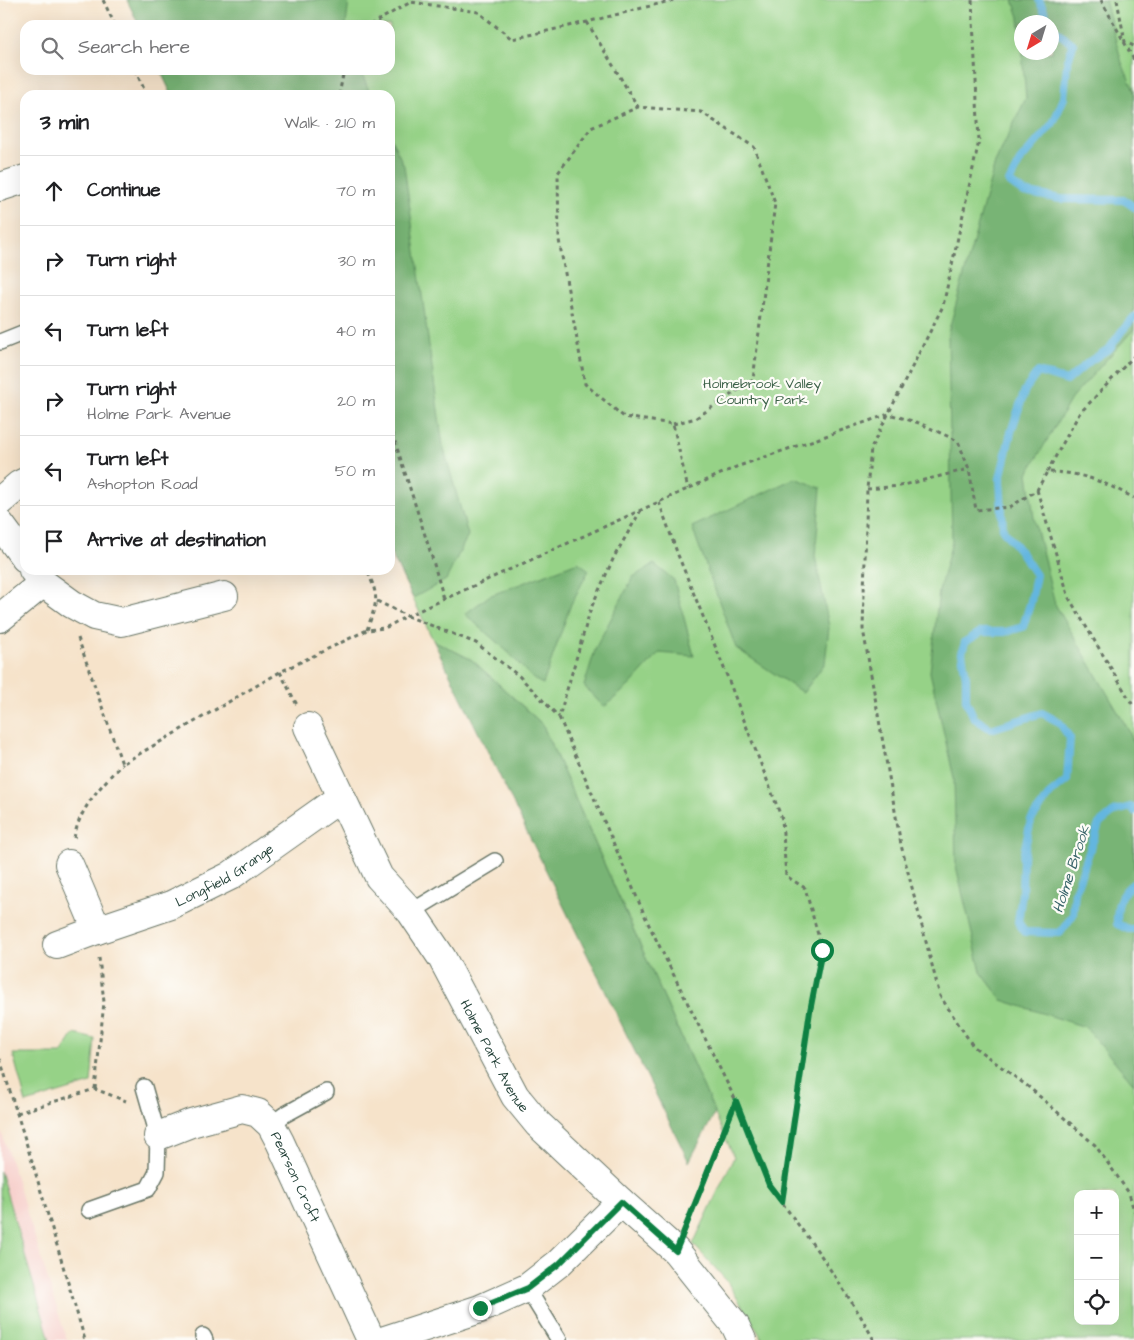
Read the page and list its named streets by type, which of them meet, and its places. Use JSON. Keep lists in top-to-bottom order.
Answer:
{
  "streets": {
    "street": ["Longfield Grange", "Holme Park Avenue", "Pearson Croft"]
  },
  "crossings": [
    ["Longfield Grange", "Holme Park Avenue"]
  ],
  "water": ["Holme Brook"],
  "parks": ["Holmebrook Valley Country Park"],
  "north": "bottom left",
  "page": {
    "search": "Search here",
    "heading": ["3 min", "Walk · 210 m"],
    "list": [
      ["Continue", "70 m"],
      ["Turn right", "30 m"],
      ["Turn left", "40 m"],
      ["Turn right", "Holme Park Avenue", "20 m"],
      ["Turn left", "Ashopton Road", "50 m"],
      "Arrive at destination"
    ],
    "map_buttons": ["+", "−"]
  }
}
